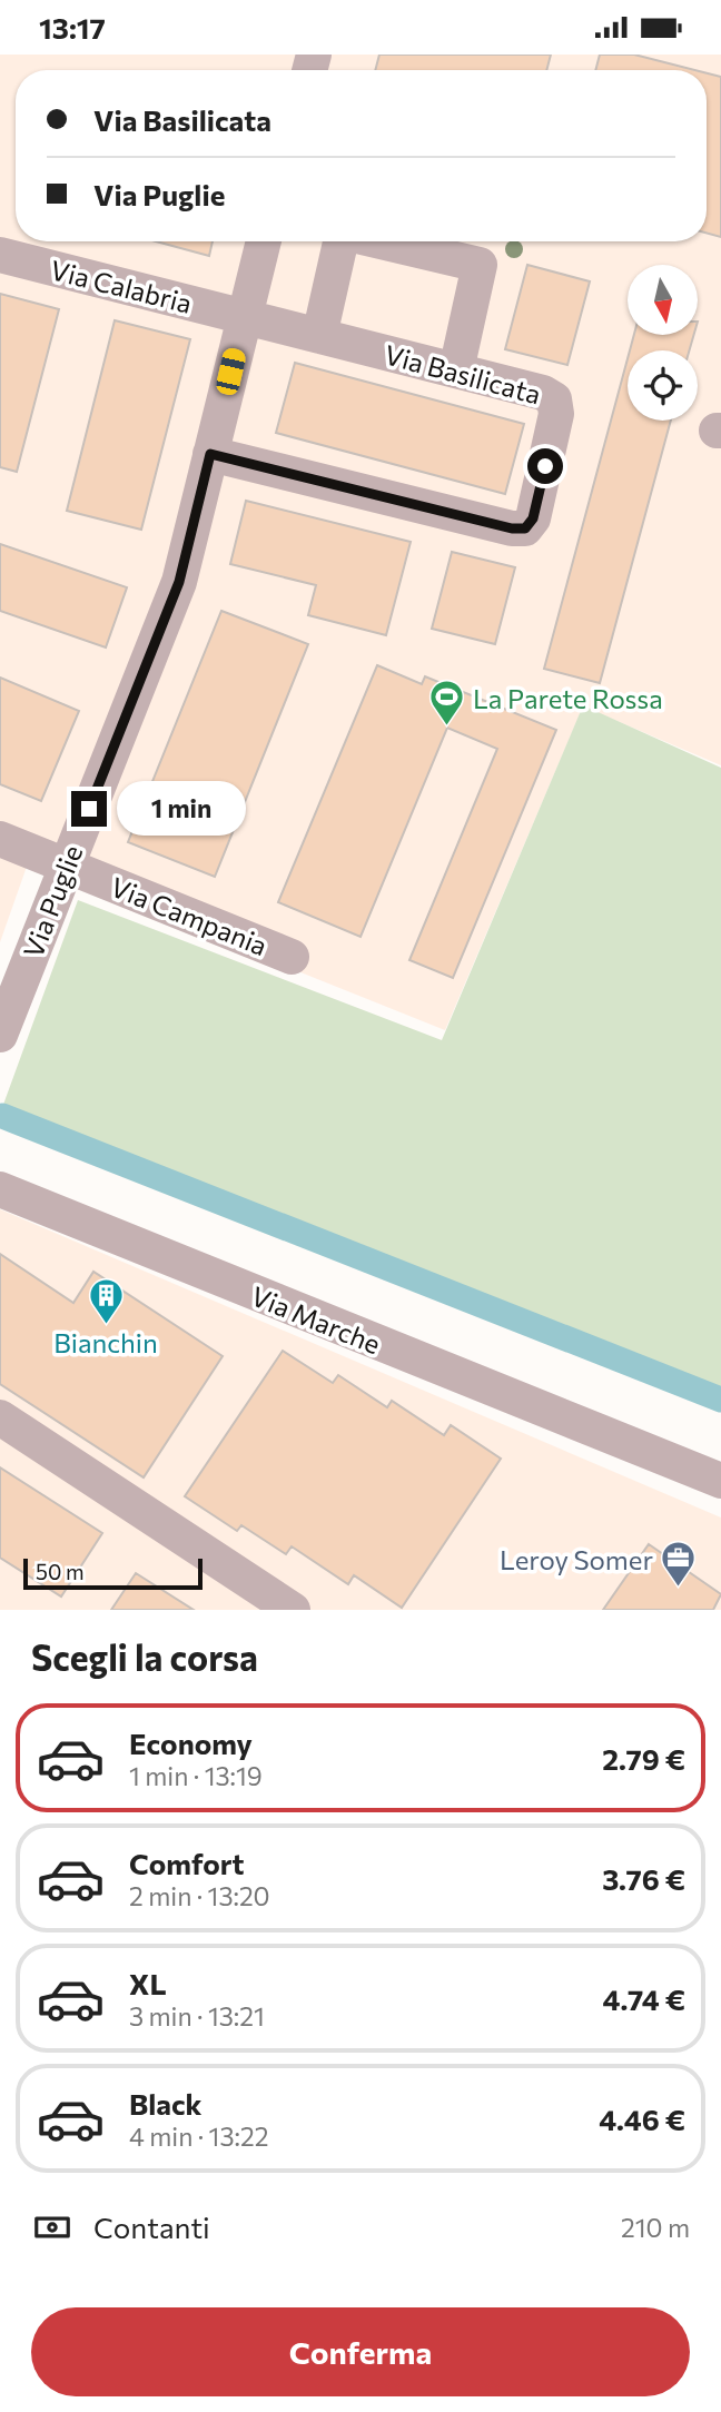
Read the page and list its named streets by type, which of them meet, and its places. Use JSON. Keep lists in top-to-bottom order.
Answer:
{
  "streets": {
    "street": [
      "Via Calabria",
      "Via Basilicata",
      "Via Puglie",
      "Via Campania",
      "Via Marche"
    ]
  },
  "crossings": [
    ["Via Calabria", "Via Basilicata"],
    ["Via Calabria", "Via Puglie"],
    ["Via Basilicata", "Via Puglie"],
    ["Via Puglie", "Via Campania"]
  ],
  "places": {
    "sports": ["La Parete Rossa"],
    "building": ["Bianchin"],
    "office": ["Leroy Somer"]
  },
  "scale_bar": "50 m",
  "north": "bottom",
  "page": {
    "status": "13:17",
    "banner": ["Via Basilicata", "Via Puglie"],
    "bubble": "1 min",
    "scale": "50 m",
    "heading": "Scegli la corsa",
    "list": [
      {
        "name": "Economy",
        "note": "1 min · 13:19",
        "value": "2.79 €"
      },
      {
        "name": "Comfort",
        "note": "2 min · 13:20",
        "value": "3.76 €"
      },
      {
        "name": "XL",
        "note": "3 min · 13:21",
        "value": "4.74 €"
      },
      {
        "name": "Black",
        "note": "4 min · 13:22",
        "value": "4.46 €"
      }
    ],
    "pay": ["Contanti", "210 m"],
    "buttons": "Conferma"
  }
}
